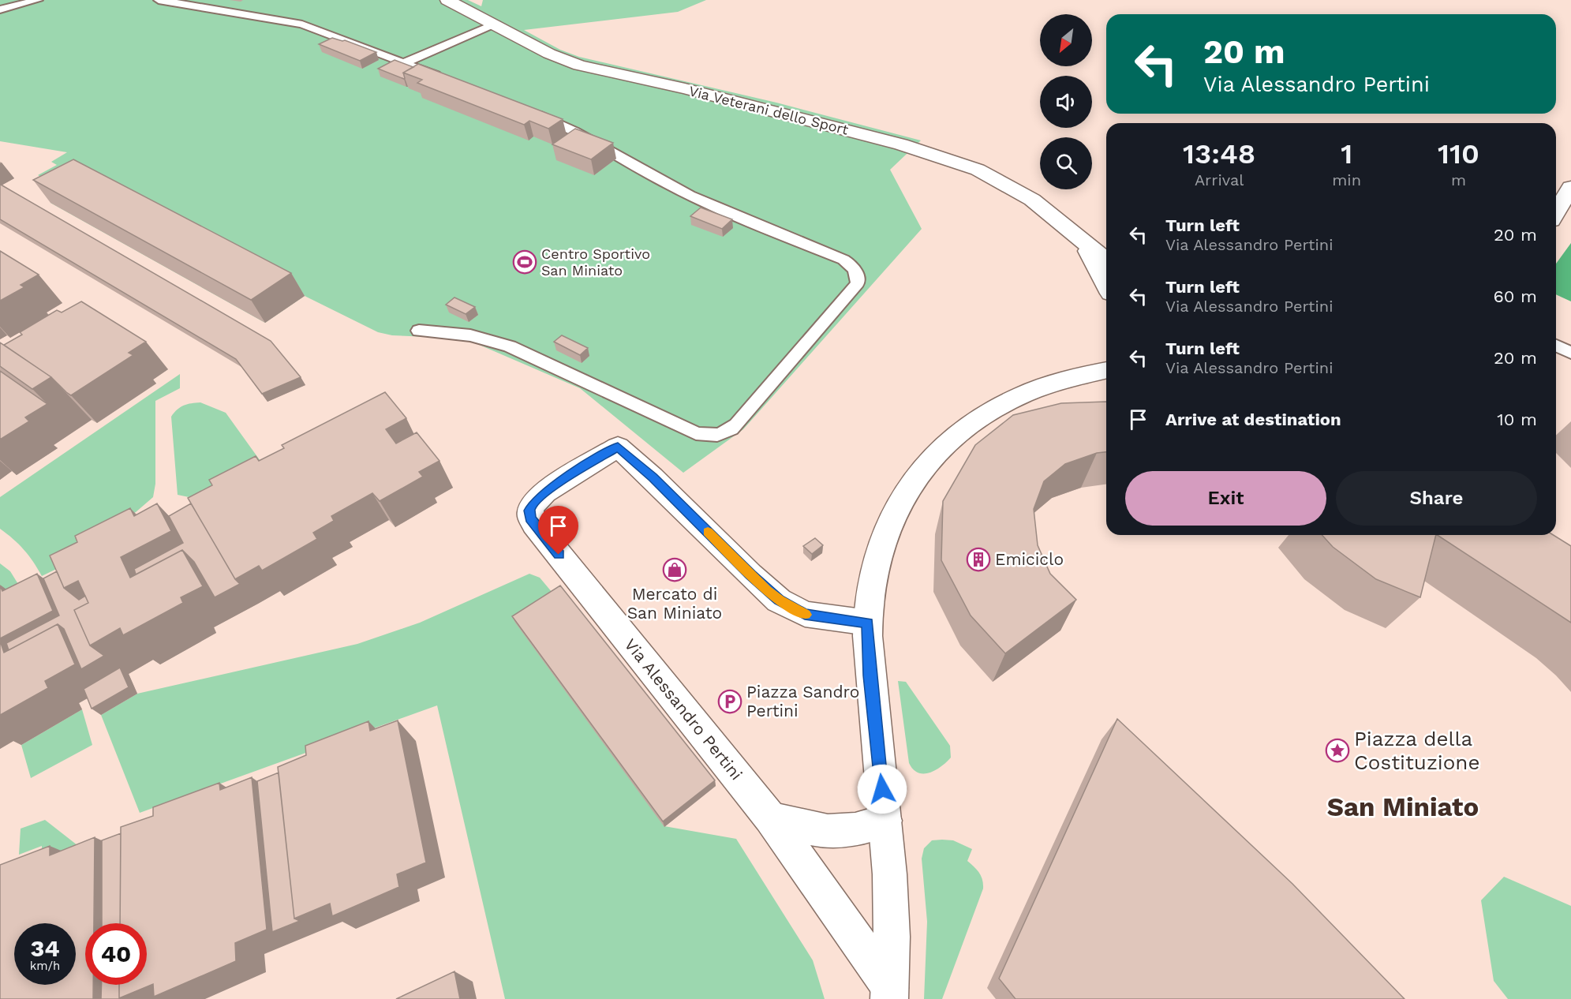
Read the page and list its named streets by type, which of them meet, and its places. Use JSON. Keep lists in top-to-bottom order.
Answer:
{
  "streets": {
    "street": ["Via Veterani dello Sport", "Via Alessandro Pertini"]
  },
  "districts": ["San Miniato"],
  "places": {
    "sports": ["Centro Sportivo San Miniato"],
    "building": ["Emiciclo"],
    "shop": ["Mercato di San Miniato"],
    "parking": ["Piazza Sandro Pertini"],
    "place": ["Piazza della Costituzione"]
  },
  "north": "bottom left",
  "page": {
    "turn": ["20 m", "Via Alessandro Pertini"],
    "eta": [
      "13:48",
      "Arrival",
      "1",
      "min",
      "110",
      "m"
    ],
    "list": [
      {
        "name": "Turn left",
        "note": "Via Alessandro Pertini",
        "value": "20 m"
      },
      {
        "name": "Turn left",
        "note": "Via Alessandro Pertini",
        "value": "60 m"
      },
      {
        "name": "Turn left",
        "note": "Via Alessandro Pertini",
        "value": "20 m"
      },
      {
        "name": "Arrive at destination",
        "value": "10 m"
      }
    ],
    "buttons": ["Exit", "Share"],
    "speed": "34 km/h",
    "limit": "40"
  }
}
